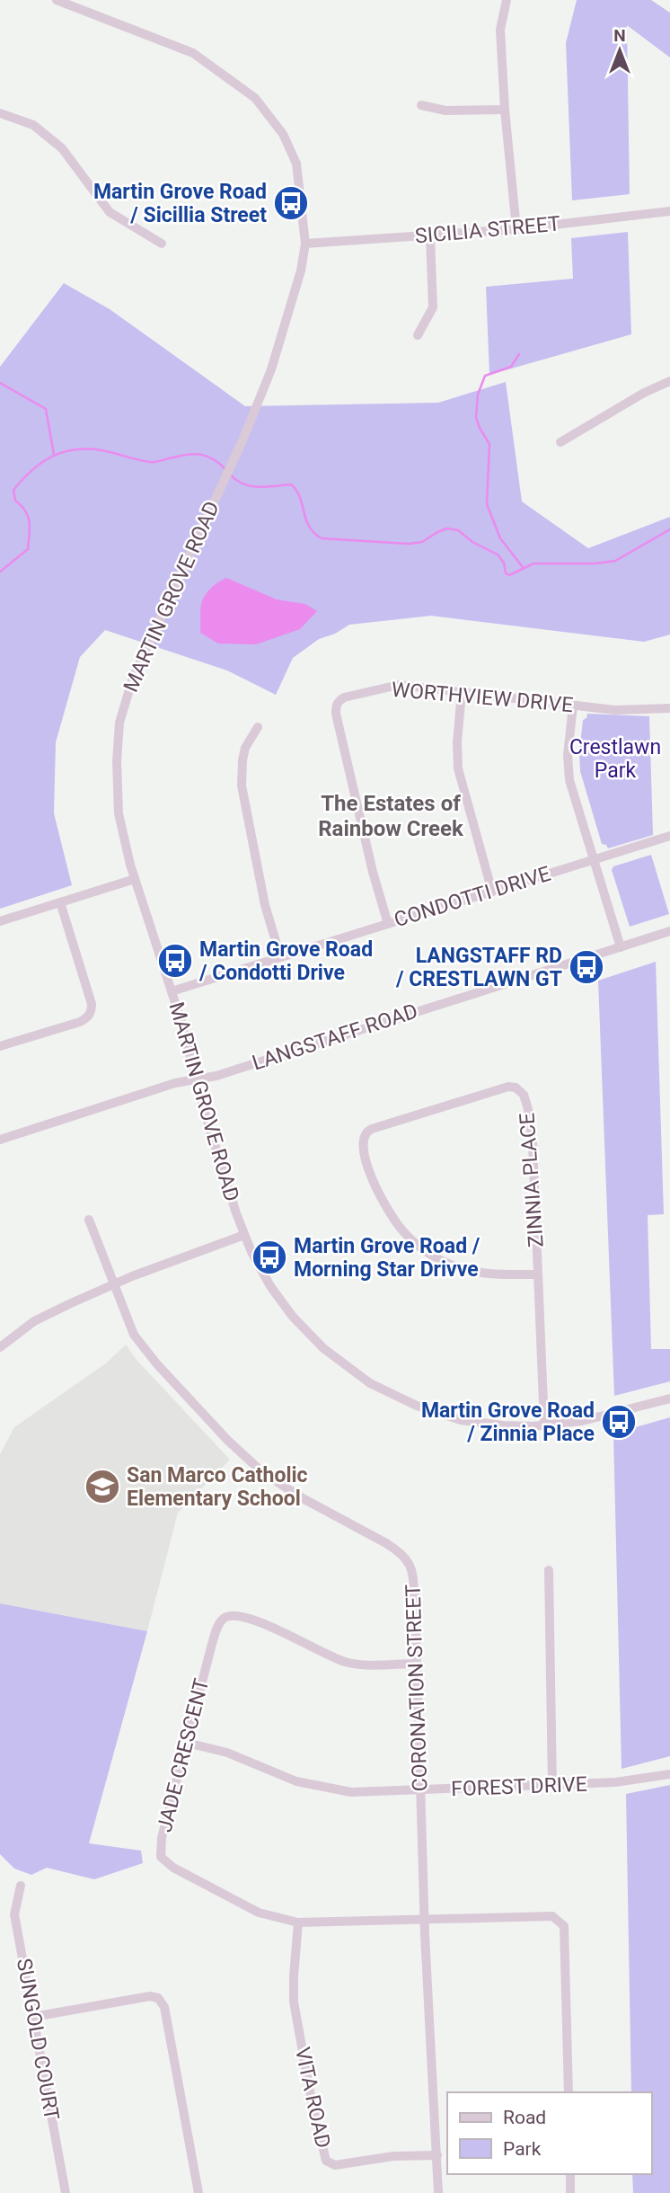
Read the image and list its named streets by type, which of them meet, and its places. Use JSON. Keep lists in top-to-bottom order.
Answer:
{
  "streets": {
    "street": [
      "SICILIA STREET",
      "MARTIN GROVE ROAD",
      "WORTHVIEW DRIVE",
      "CONDOTTI DRIVE",
      "LANGSTAFF ROAD",
      "ZINNIA PLACE",
      "CORONATION STREET",
      "JADE CRESCENT",
      "FOREST DRIVE",
      "SUNGOLD COURT",
      "VITA ROAD"
    ]
  },
  "crossings": [
    ["SICILIA STREET", "MARTIN GROVE ROAD"],
    ["MARTIN GROVE ROAD", "CONDOTTI DRIVE"],
    ["MARTIN GROVE ROAD", "LANGSTAFF ROAD"],
    ["MARTIN GROVE ROAD", "ZINNIA PLACE"],
    ["WORTHVIEW DRIVE", "CONDOTTI DRIVE"],
    ["CORONATION STREET", "JADE CRESCENT"],
    ["CORONATION STREET", "FOREST DRIVE"],
    ["CORONATION STREET", "VITA ROAD"],
    ["JADE CRESCENT", "FOREST DRIVE"],
    ["JADE CRESCENT", "VITA ROAD"]
  ],
  "districts": ["The Estates of Rainbow Creek"],
  "parks": ["Crestlawn Park"],
  "places": {
    "bus stop": [
      "Martin Grove Road / Sicillia Street",
      "Martin Grove Road / Condotti Drive",
      "LANGSTAFF RD / CRESTLAWN GT",
      "Martin Grove Road / Morning Star Drivve",
      "Martin Grove Road / Zinnia Place"
    ],
    "school or university": ["San Marco Catholic Elementary School"]
  },
  "legend": ["Road", "Park"],
  "north": "top"
}
